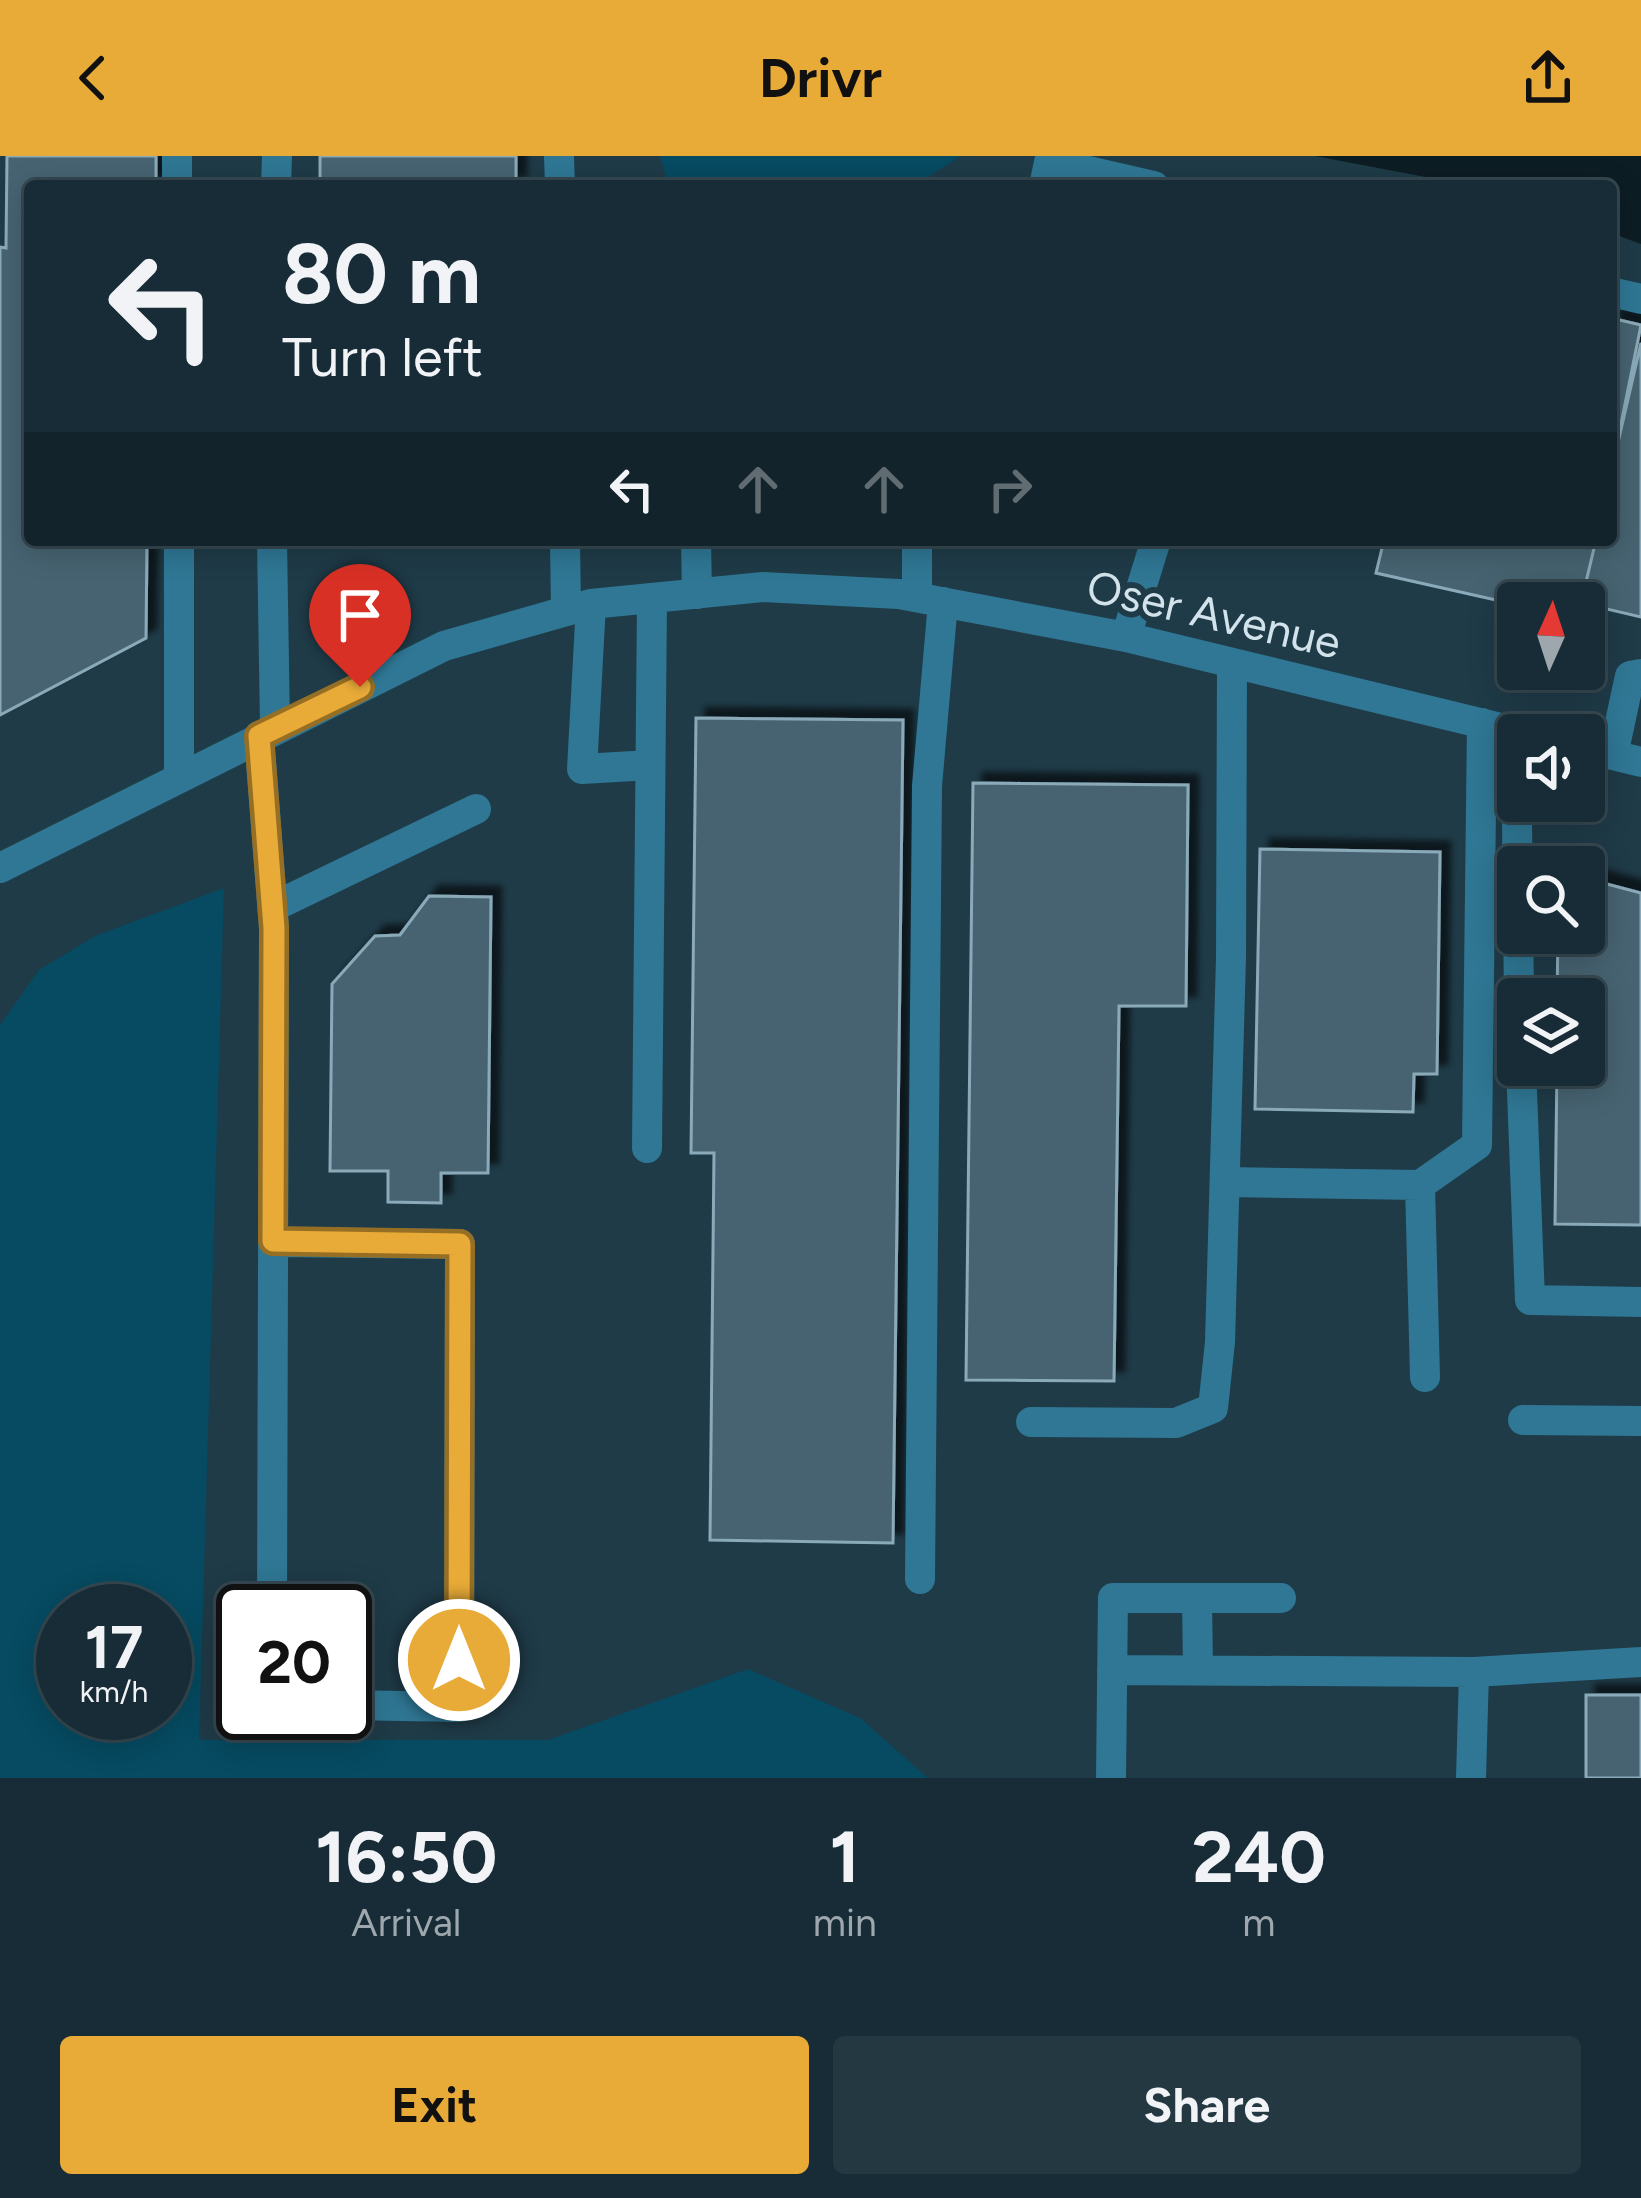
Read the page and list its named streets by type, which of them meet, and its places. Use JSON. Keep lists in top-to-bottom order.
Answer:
{
  "streets": {
    "street": ["Oser Avenue"]
  },
  "north": "top",
  "page": {
    "header": "Drivr",
    "turn": ["80 m", "Turn left"],
    "speed": "17 km/h",
    "limit": "20",
    "eta": [
      "16:50",
      "Arrival",
      "1",
      "min",
      "240",
      "m"
    ],
    "buttons": ["Exit", "Share"]
  }
}
